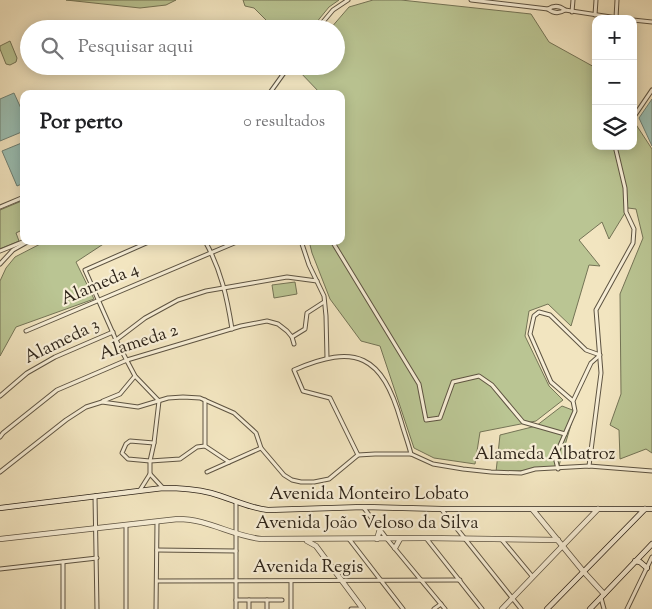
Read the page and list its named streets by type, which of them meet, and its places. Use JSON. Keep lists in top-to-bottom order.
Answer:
{
  "streets": {
    "street": [
      "Alameda 4",
      "Alameda 3",
      "Alameda 2",
      "Alameda Albatroz",
      "Avenida Monteiro Lobato",
      "Avenida João Veloso da Silva",
      "Avenida Regis"
    ]
  },
  "page": {
    "map_buttons": ["+", "−"],
    "search": "Pesquisar aqui",
    "heading": ["Por perto", "0 resultados"]
  }
}
